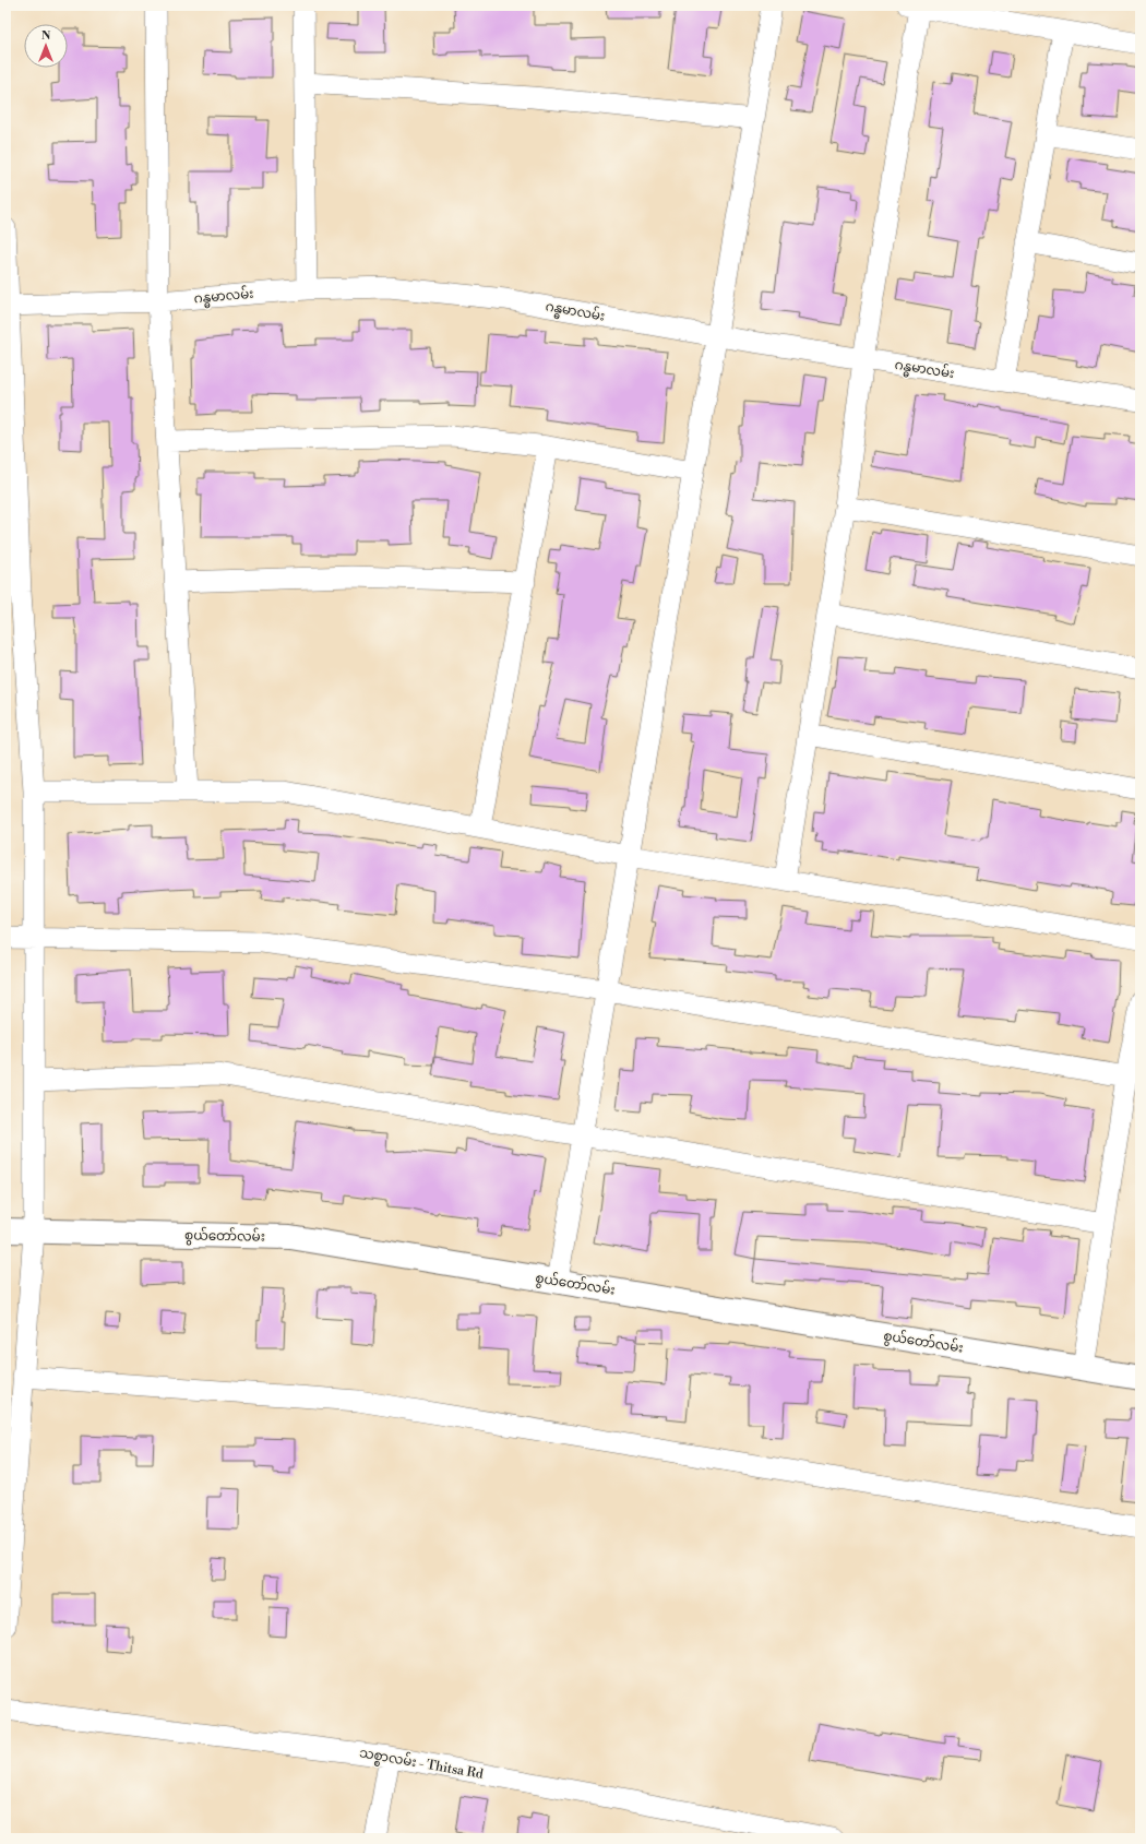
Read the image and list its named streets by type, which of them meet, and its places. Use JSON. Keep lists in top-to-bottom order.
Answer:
{
  "streets": {
    "street": ["ဂန္ဓမာလမ်း", "စွယ်တော်လမ်း", "သစ္စာလမ်း - Thitsa Rd"]
  },
  "north": "top"
}
